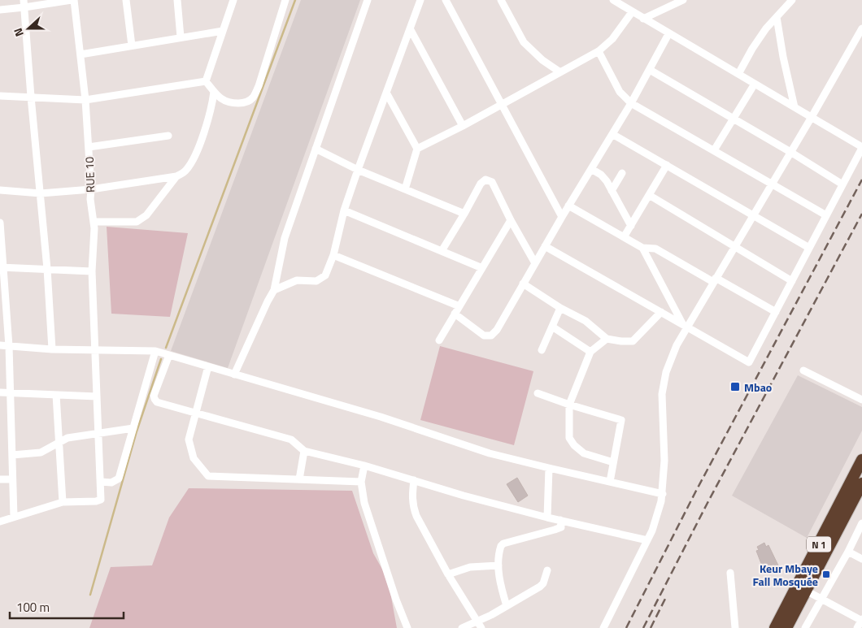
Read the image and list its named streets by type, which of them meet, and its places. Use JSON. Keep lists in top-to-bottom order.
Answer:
{
  "streets": {
    "highway": ["N 1"],
    "street": ["RUE 10"]
  },
  "places": {
    "transit": ["Mbao", "Keur Mbaye Fall Mosquée"]
  },
  "scale_bar": "100 m",
  "north": "left"
}
